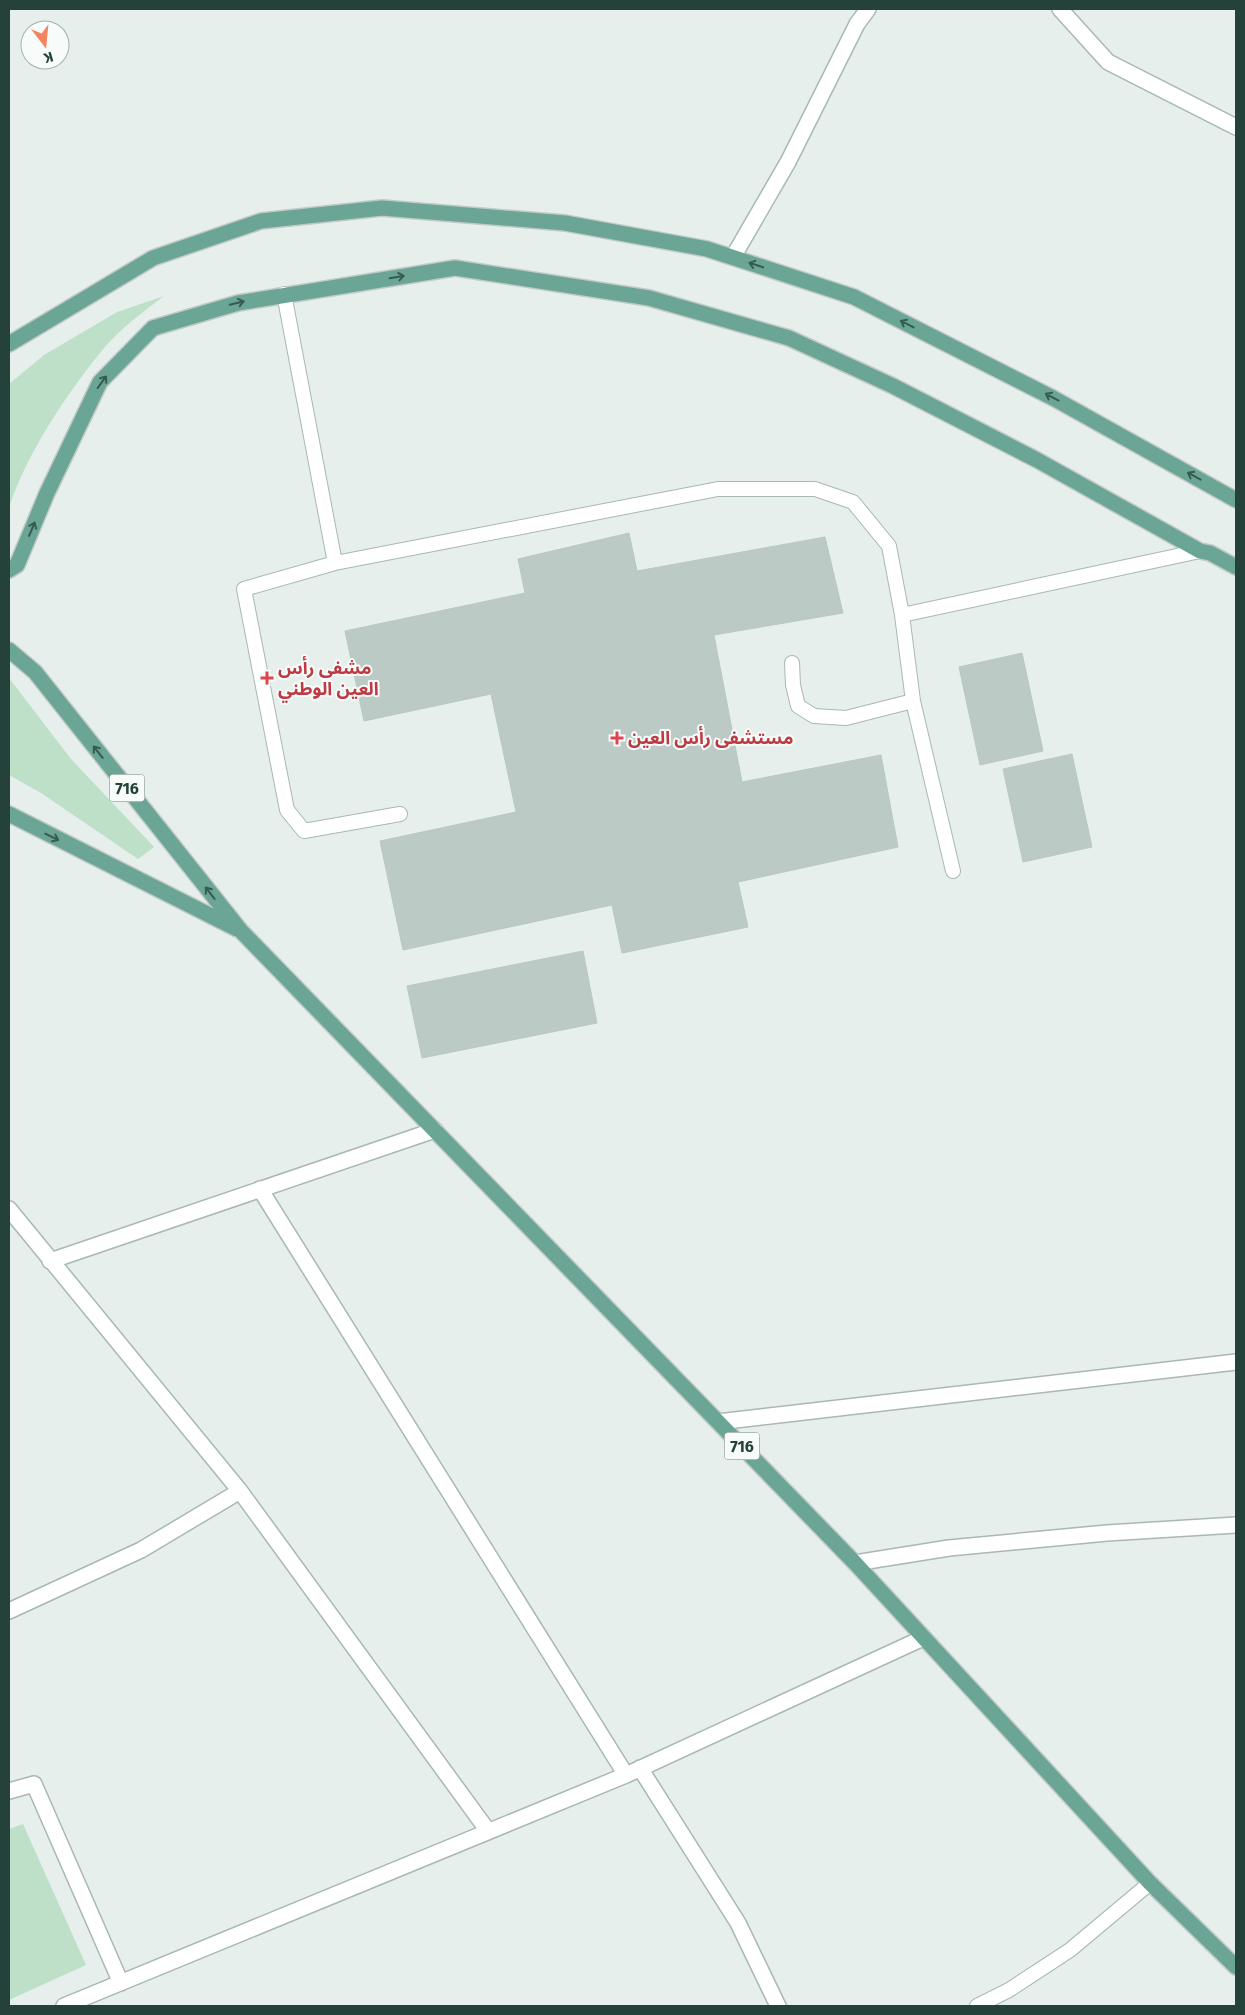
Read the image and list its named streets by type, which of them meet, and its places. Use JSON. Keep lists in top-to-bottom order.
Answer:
{
  "streets": {
    "main road": ["716"]
  },
  "places": {
    "health": ["مشفى رأس العين الوطني", "مستشفى رأس العين"]
  },
  "north": "bottom"
}
